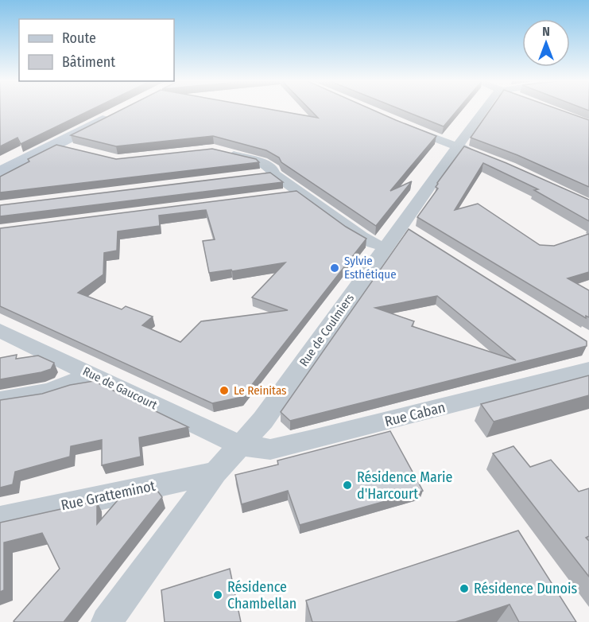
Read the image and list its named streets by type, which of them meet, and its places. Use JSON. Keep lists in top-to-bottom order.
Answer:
{
  "streets": {
    "street": [
      "Rue de Coulmiers",
      "Rue de Gaucourt",
      "Rue Caban",
      "Rue Gratteminot"
    ]
  },
  "crossings": [
    ["Rue de Coulmiers", "Rue de Gaucourt"],
    ["Rue de Coulmiers", "Rue Caban"],
    ["Rue de Coulmiers", "Rue Gratteminot"],
    ["Rue de Gaucourt", "Rue Caban"]
  ],
  "places": [
    "Sylvie Esthétique",
    "Le Reinitas",
    "Résidence Marie d'Harcourt",
    "Résidence Dunois",
    "Résidence Chambellan"
  ],
  "legend": ["Route", "Bâtiment"],
  "north": "top"
}
